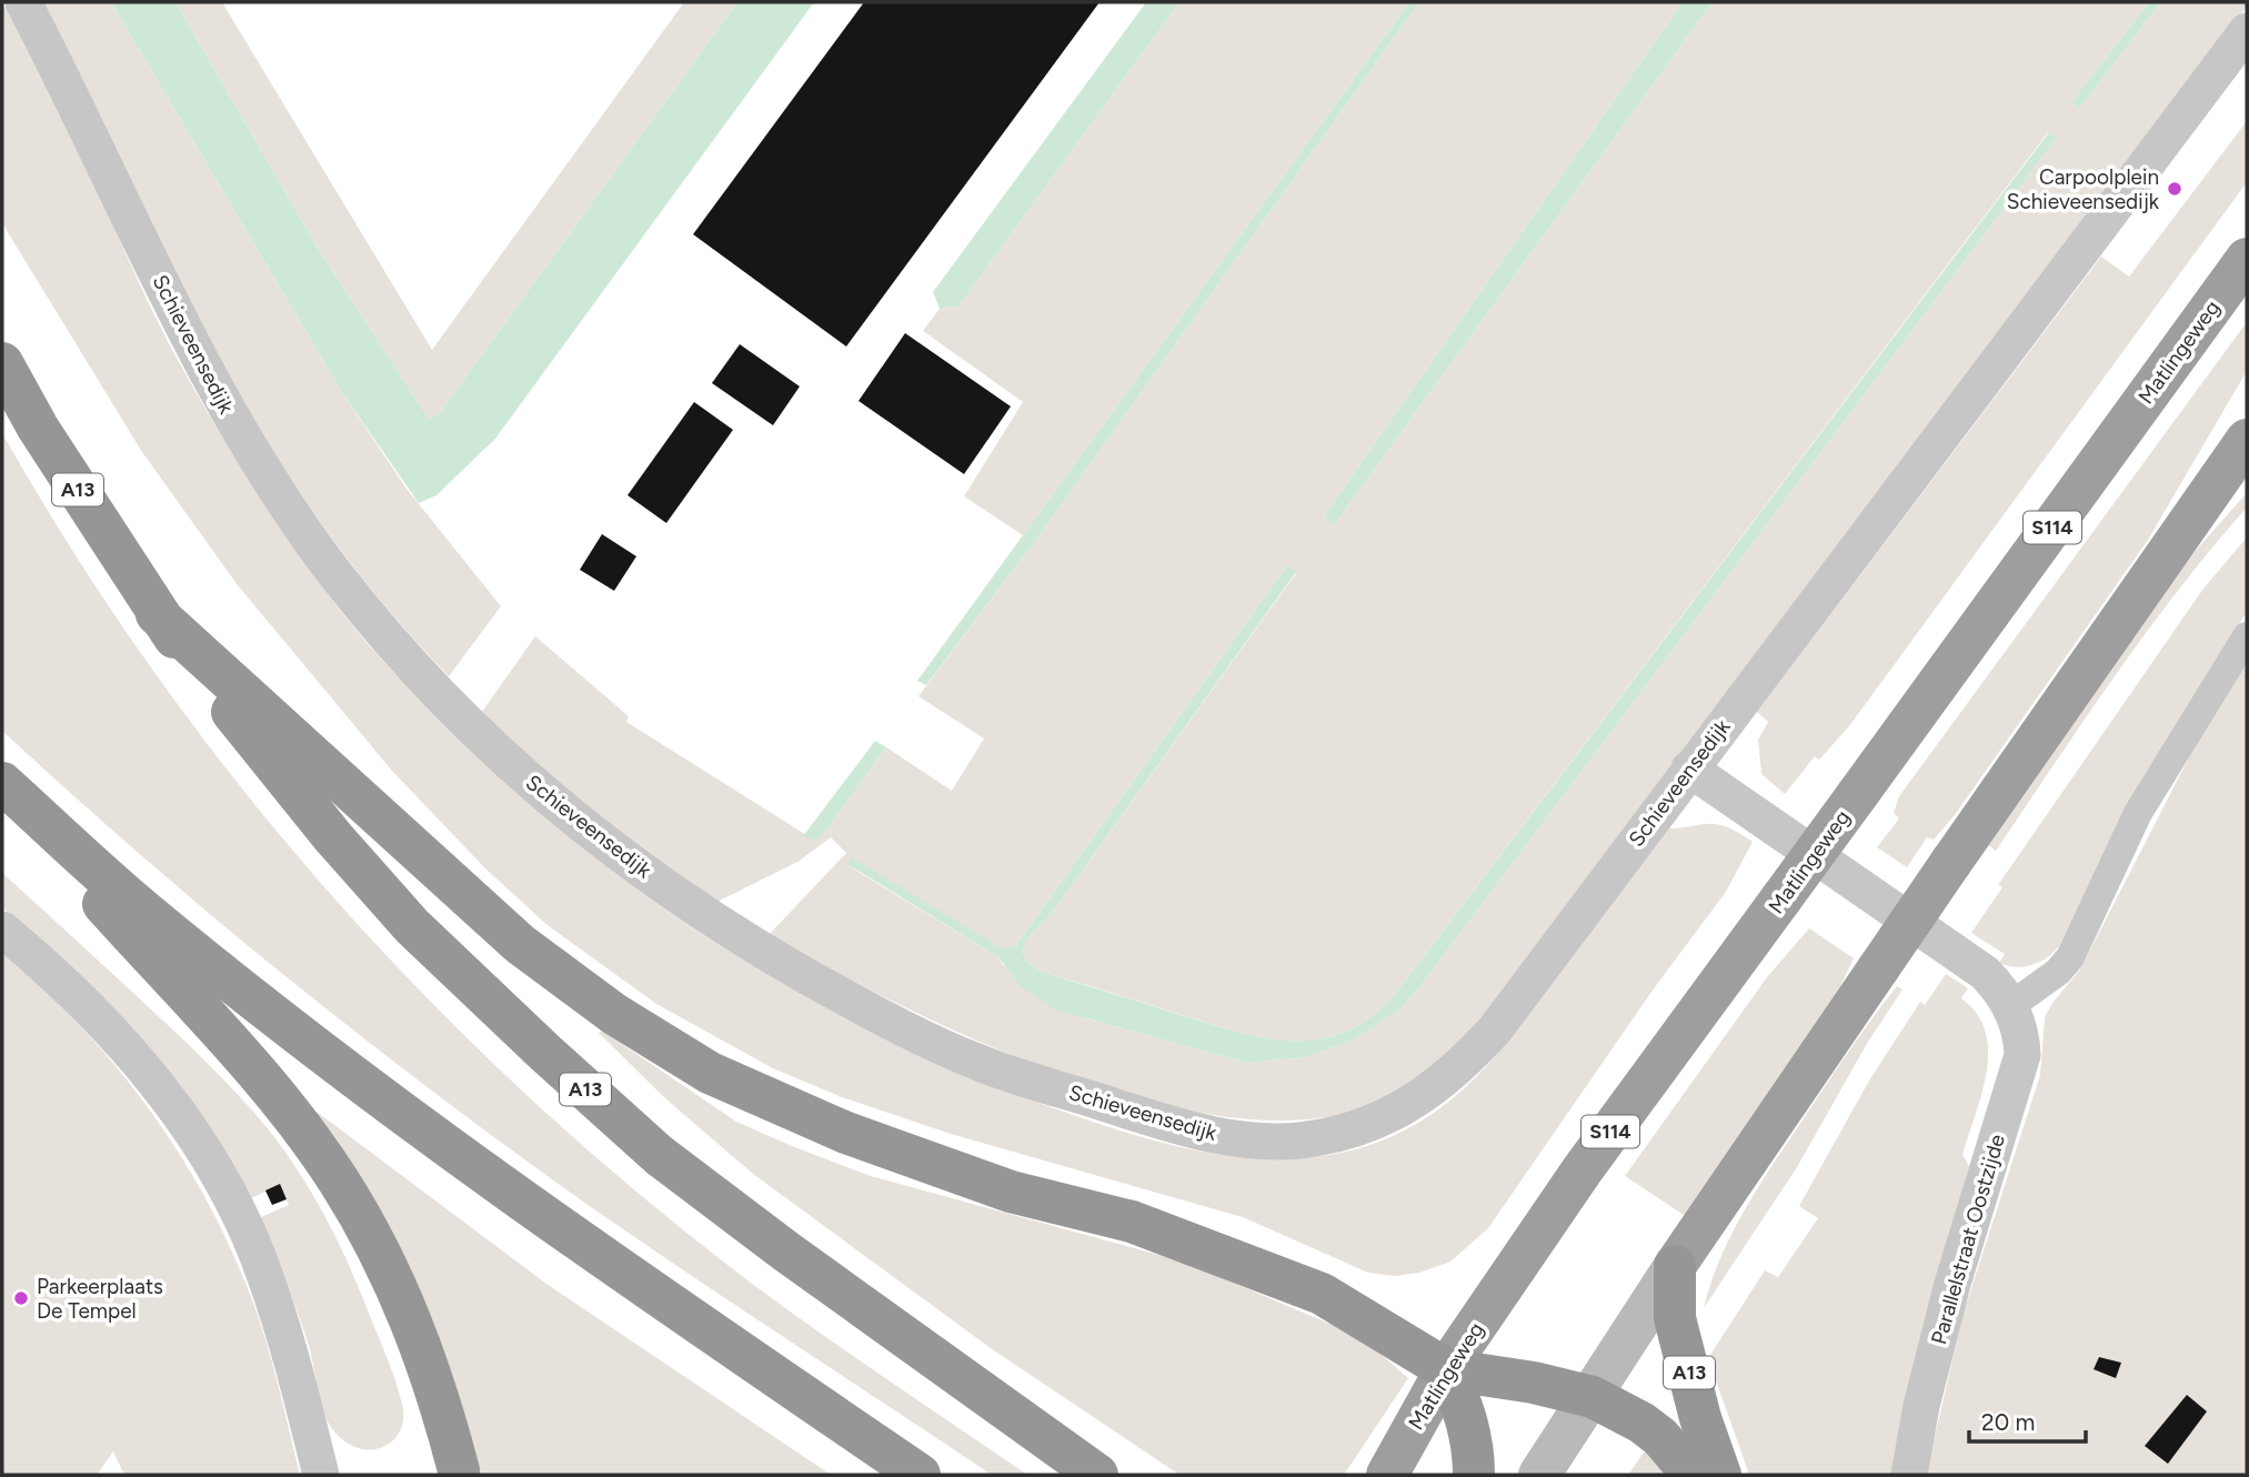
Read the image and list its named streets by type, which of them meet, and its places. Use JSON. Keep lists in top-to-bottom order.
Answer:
{
  "streets": {
    "highway": ["Matlingeweg", "A13", "S114"],
    "street": ["Schieveensedijk", "Parallelstraat Oostzijde"]
  },
  "crossings": [
    ["Schieveensedijk", "Parallelstraat Oostzijde"],
    ["Matlingeweg", "A13"]
  ],
  "places": ["Carpoolplein Schieveensedijk", "Parkeerplaats De Tempel"],
  "scale_bar": "20 m"
}
